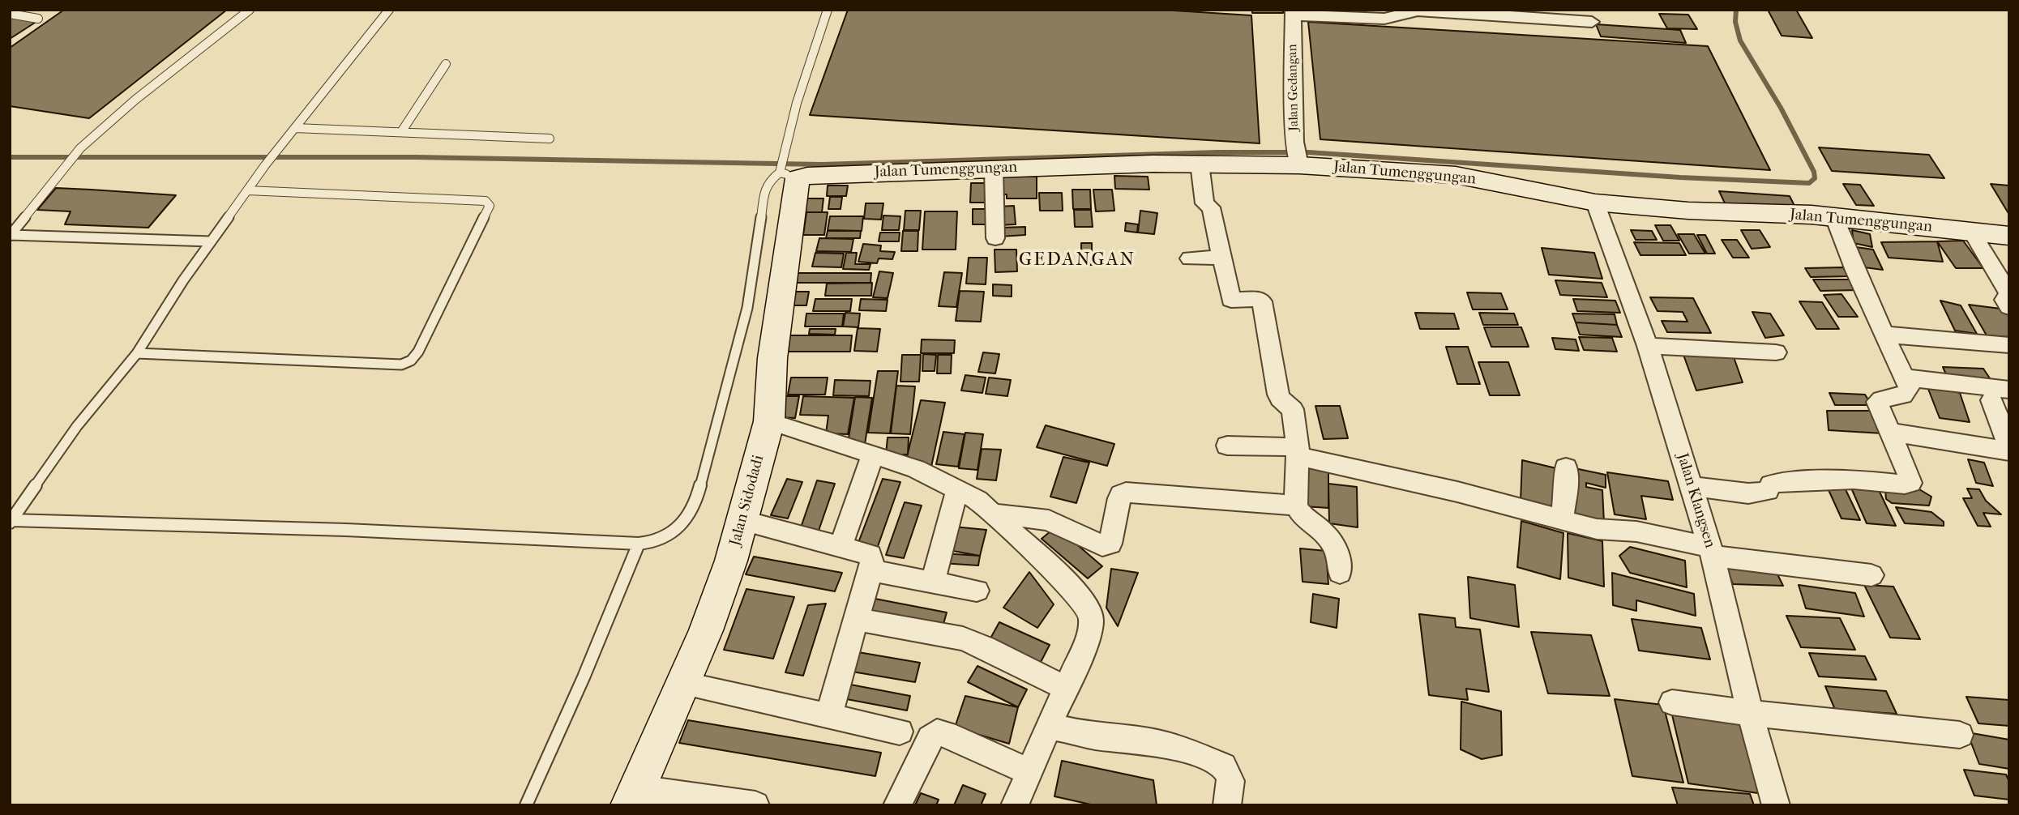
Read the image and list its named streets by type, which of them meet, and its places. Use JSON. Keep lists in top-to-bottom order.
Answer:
{
  "streets": {
    "street": [
      "Jalan Gedangan",
      "Jalan Tumenggungan",
      "Jalan Sidodadi",
      "Jalan Klangsen"
    ]
  },
  "crossings": [
    ["Jalan Gedangan", "Jalan Tumenggungan"],
    ["Jalan Tumenggungan", "Jalan Sidodadi"],
    ["Jalan Tumenggungan", "Jalan Klangsen"]
  ],
  "districts": ["GEDANGAN"]
}
